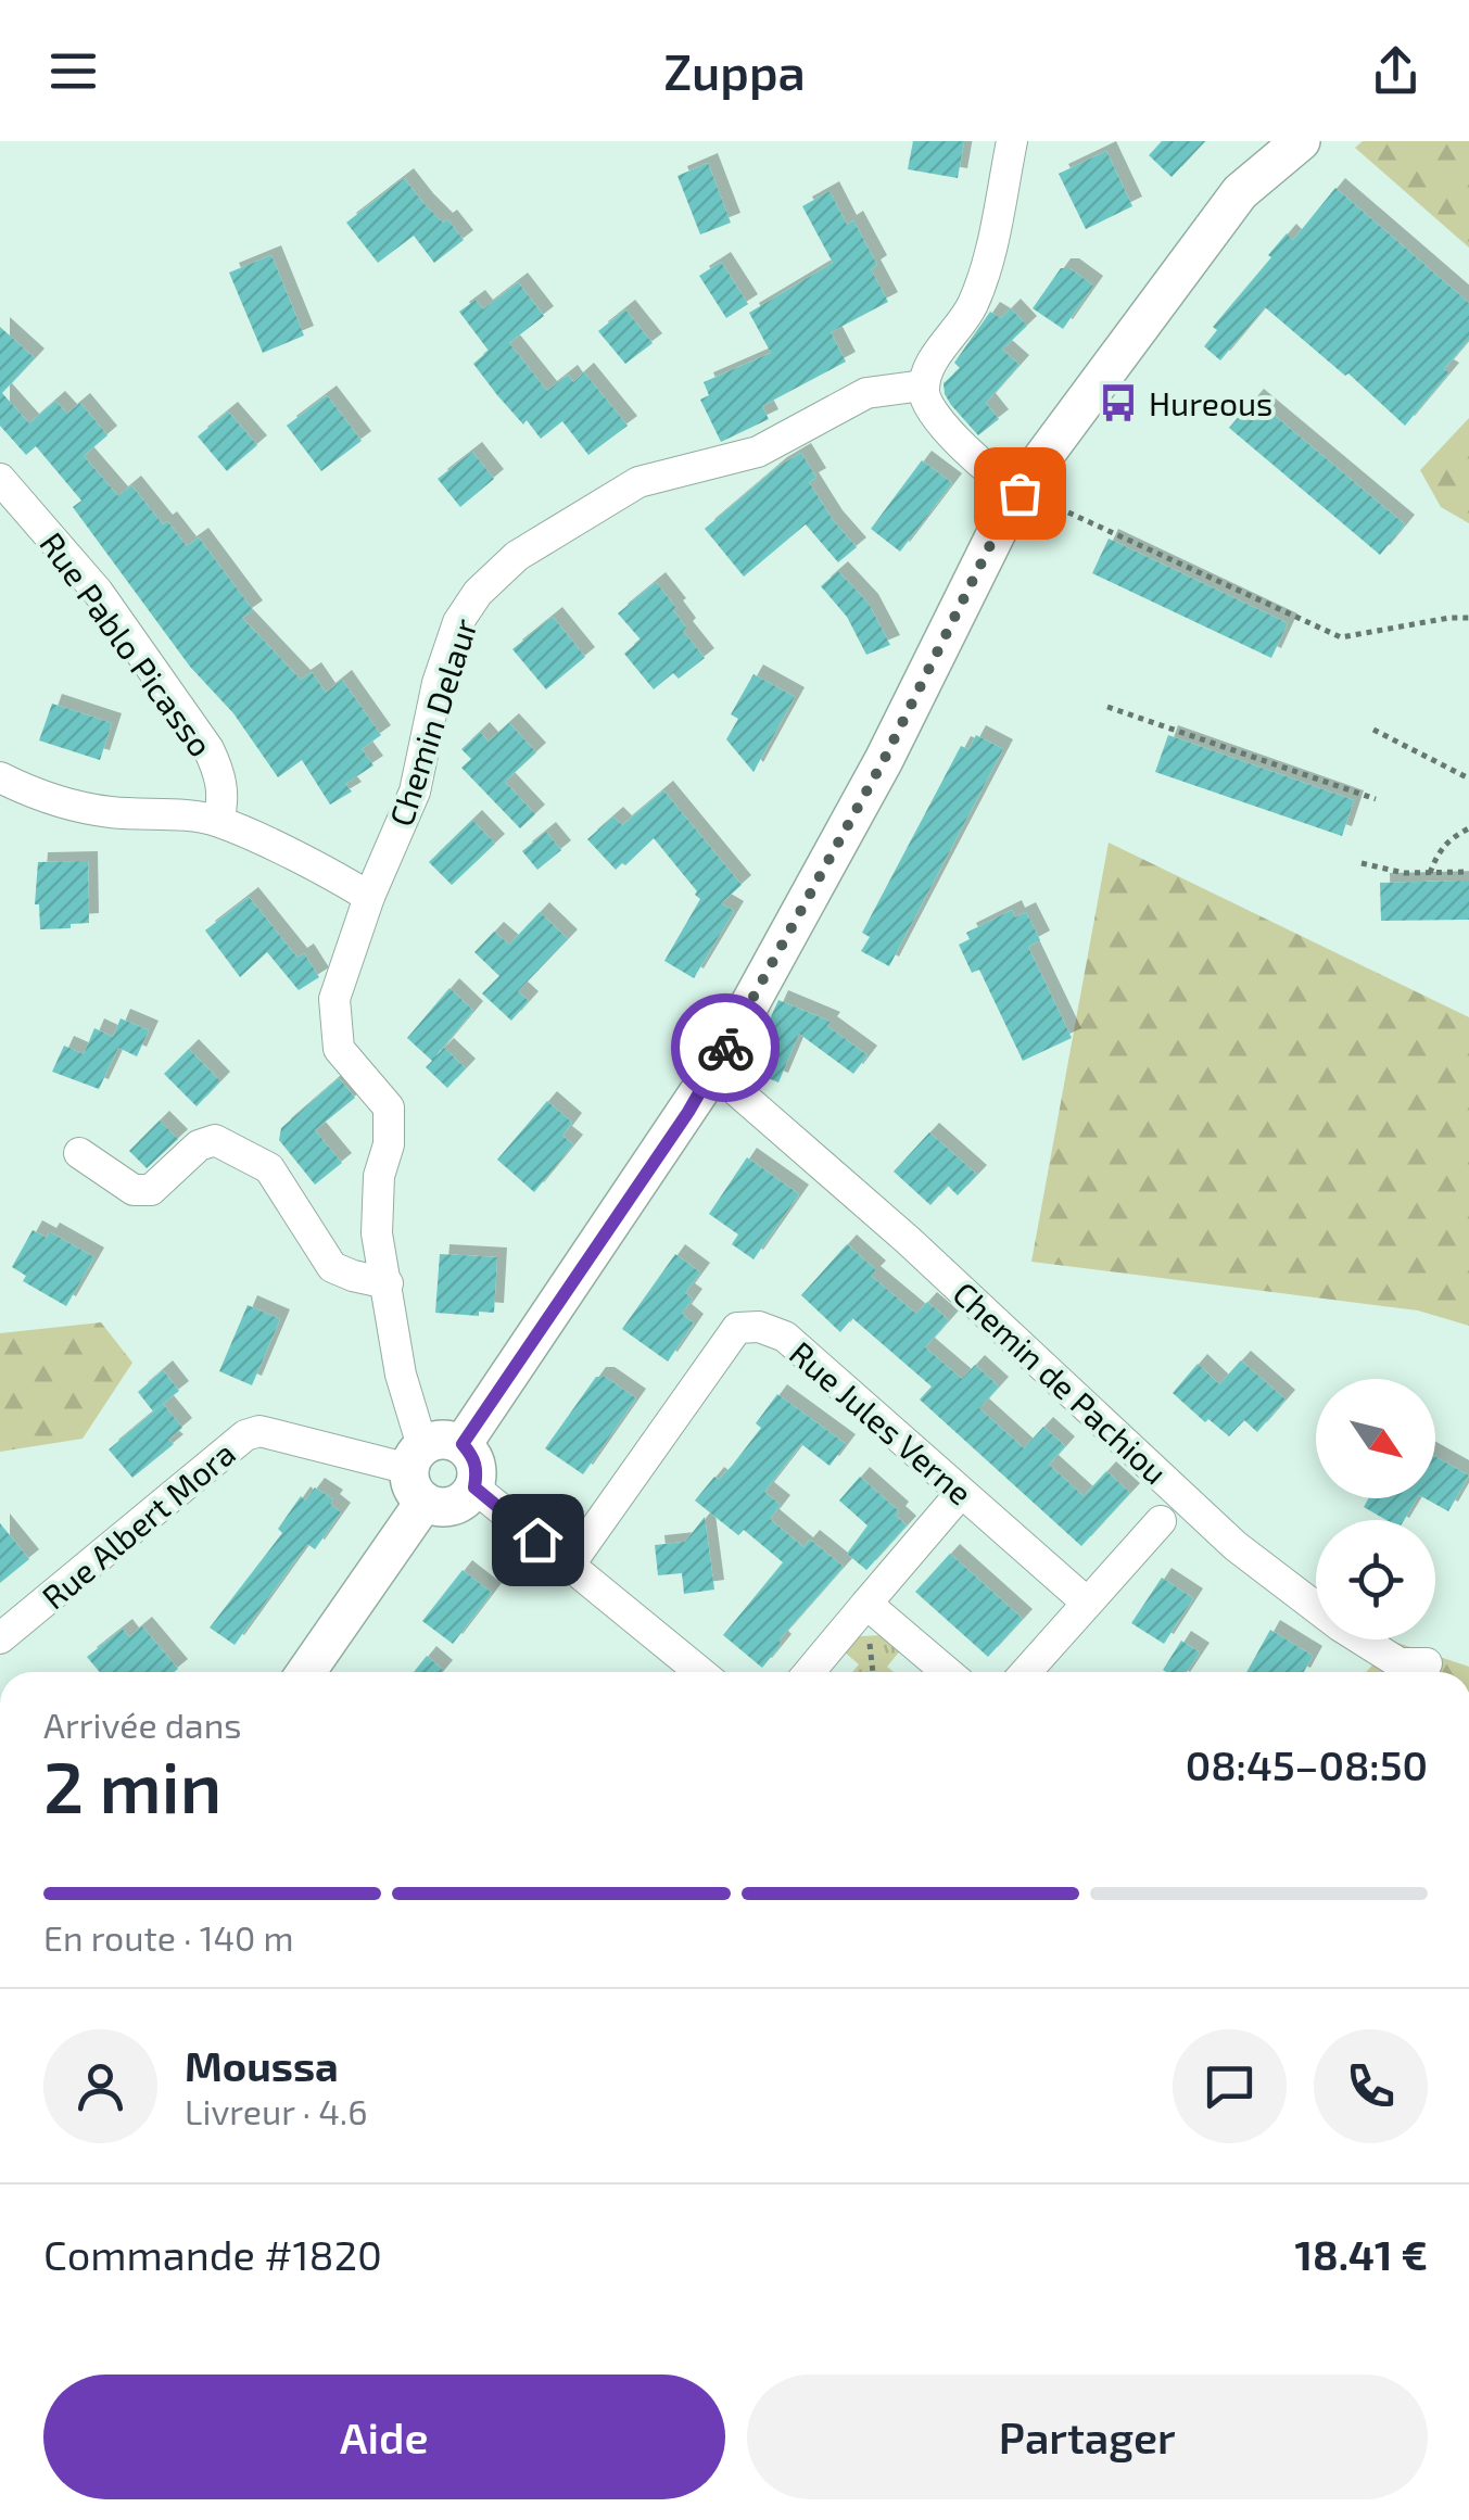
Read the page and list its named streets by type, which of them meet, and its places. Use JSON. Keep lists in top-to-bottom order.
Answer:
{
  "streets": {
    "street": [
      "Rue Pablo Picasso",
      "Chemin Delaur",
      "Chemin de Pachiou",
      "Rue Jules Verne",
      "Rue Albert Mora"
    ]
  },
  "crossings": [
    ["Chemin Delaur", "Rue Albert Mora"]
  ],
  "places": {
    "bus stop": ["Hureous"]
  },
  "north": "bottom right",
  "page": {
    "header": "Zuppa",
    "heading": ["2 min", "Arrivée dans", "08:45–08:50"],
    "panel": [
      "Moussa",
      "Livreur · 4.6",
      "Commande #1820",
      "18.41 €"
    ],
    "bar": "En route · 140 m",
    "buttons": ["Aide", "Partager"]
  }
}
